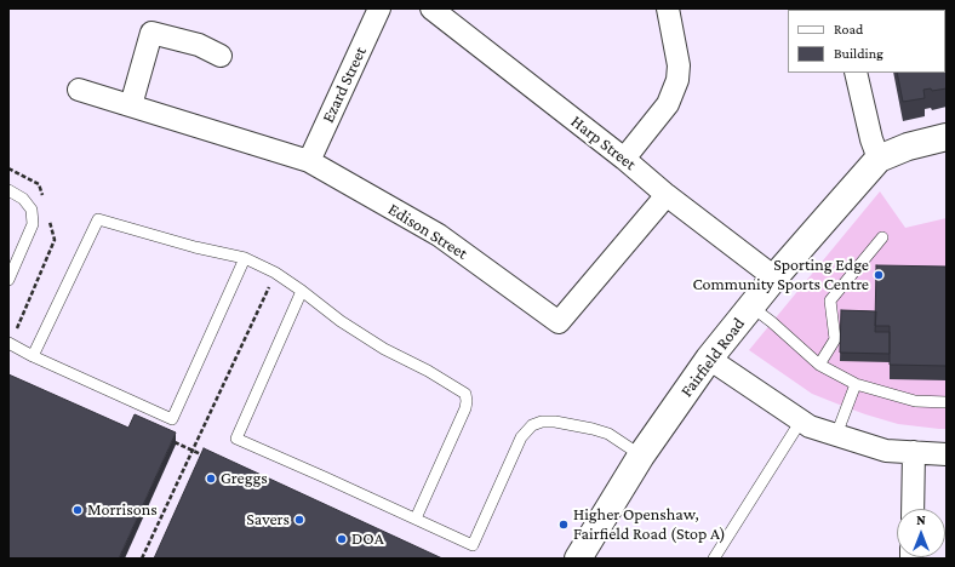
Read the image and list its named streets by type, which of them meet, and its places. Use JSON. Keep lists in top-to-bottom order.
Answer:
{
  "streets": {
    "street": [
      "Ezard Street",
      "Harp Street",
      "Edison Street",
      "Fairfield Road"
    ]
  },
  "crossings": [
    ["Ezard Street", "Edison Street"],
    ["Harp Street", "Edison Street"],
    ["Harp Street", "Fairfield Road"]
  ],
  "places": [
    "Sporting Edge Community Sports Centre",
    "Greggs",
    "Morrisons",
    "Savers",
    "Higher Openshaw, Fairfield Road (Stop A)",
    "DOA"
  ],
  "legend": ["Road", "Building"],
  "north": "top"
}
